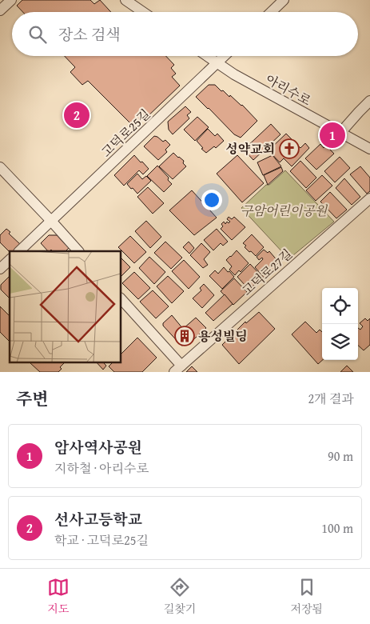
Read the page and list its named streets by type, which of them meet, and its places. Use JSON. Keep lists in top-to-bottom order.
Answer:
{
  "streets": {
    "street": ["아리수로", "고덕로25길", "고덕로27길"]
  },
  "crossings": [
    ["아리수로", "고덕로25길"]
  ],
  "parks": ["구암어린이공원"],
  "places": {
    "church": ["성약교회"],
    "building": ["용성빌딩"]
  },
  "page": {
    "search": "장소 검색",
    "pins": ["2", "1"],
    "heading": ["주변", "2개 결과"],
    "list": [
      {
        "mark": "1",
        "name": "암사역사공원",
        "note": "지하철 · 아리수로",
        "value": "90 m"
      },
      {
        "mark": "2",
        "name": "선사고등학교",
        "note": "학교 · 고덕로25길",
        "value": "100 m"
      }
    ],
    "nav": ["지도", "길찾기", "저장됨"]
  }
}
